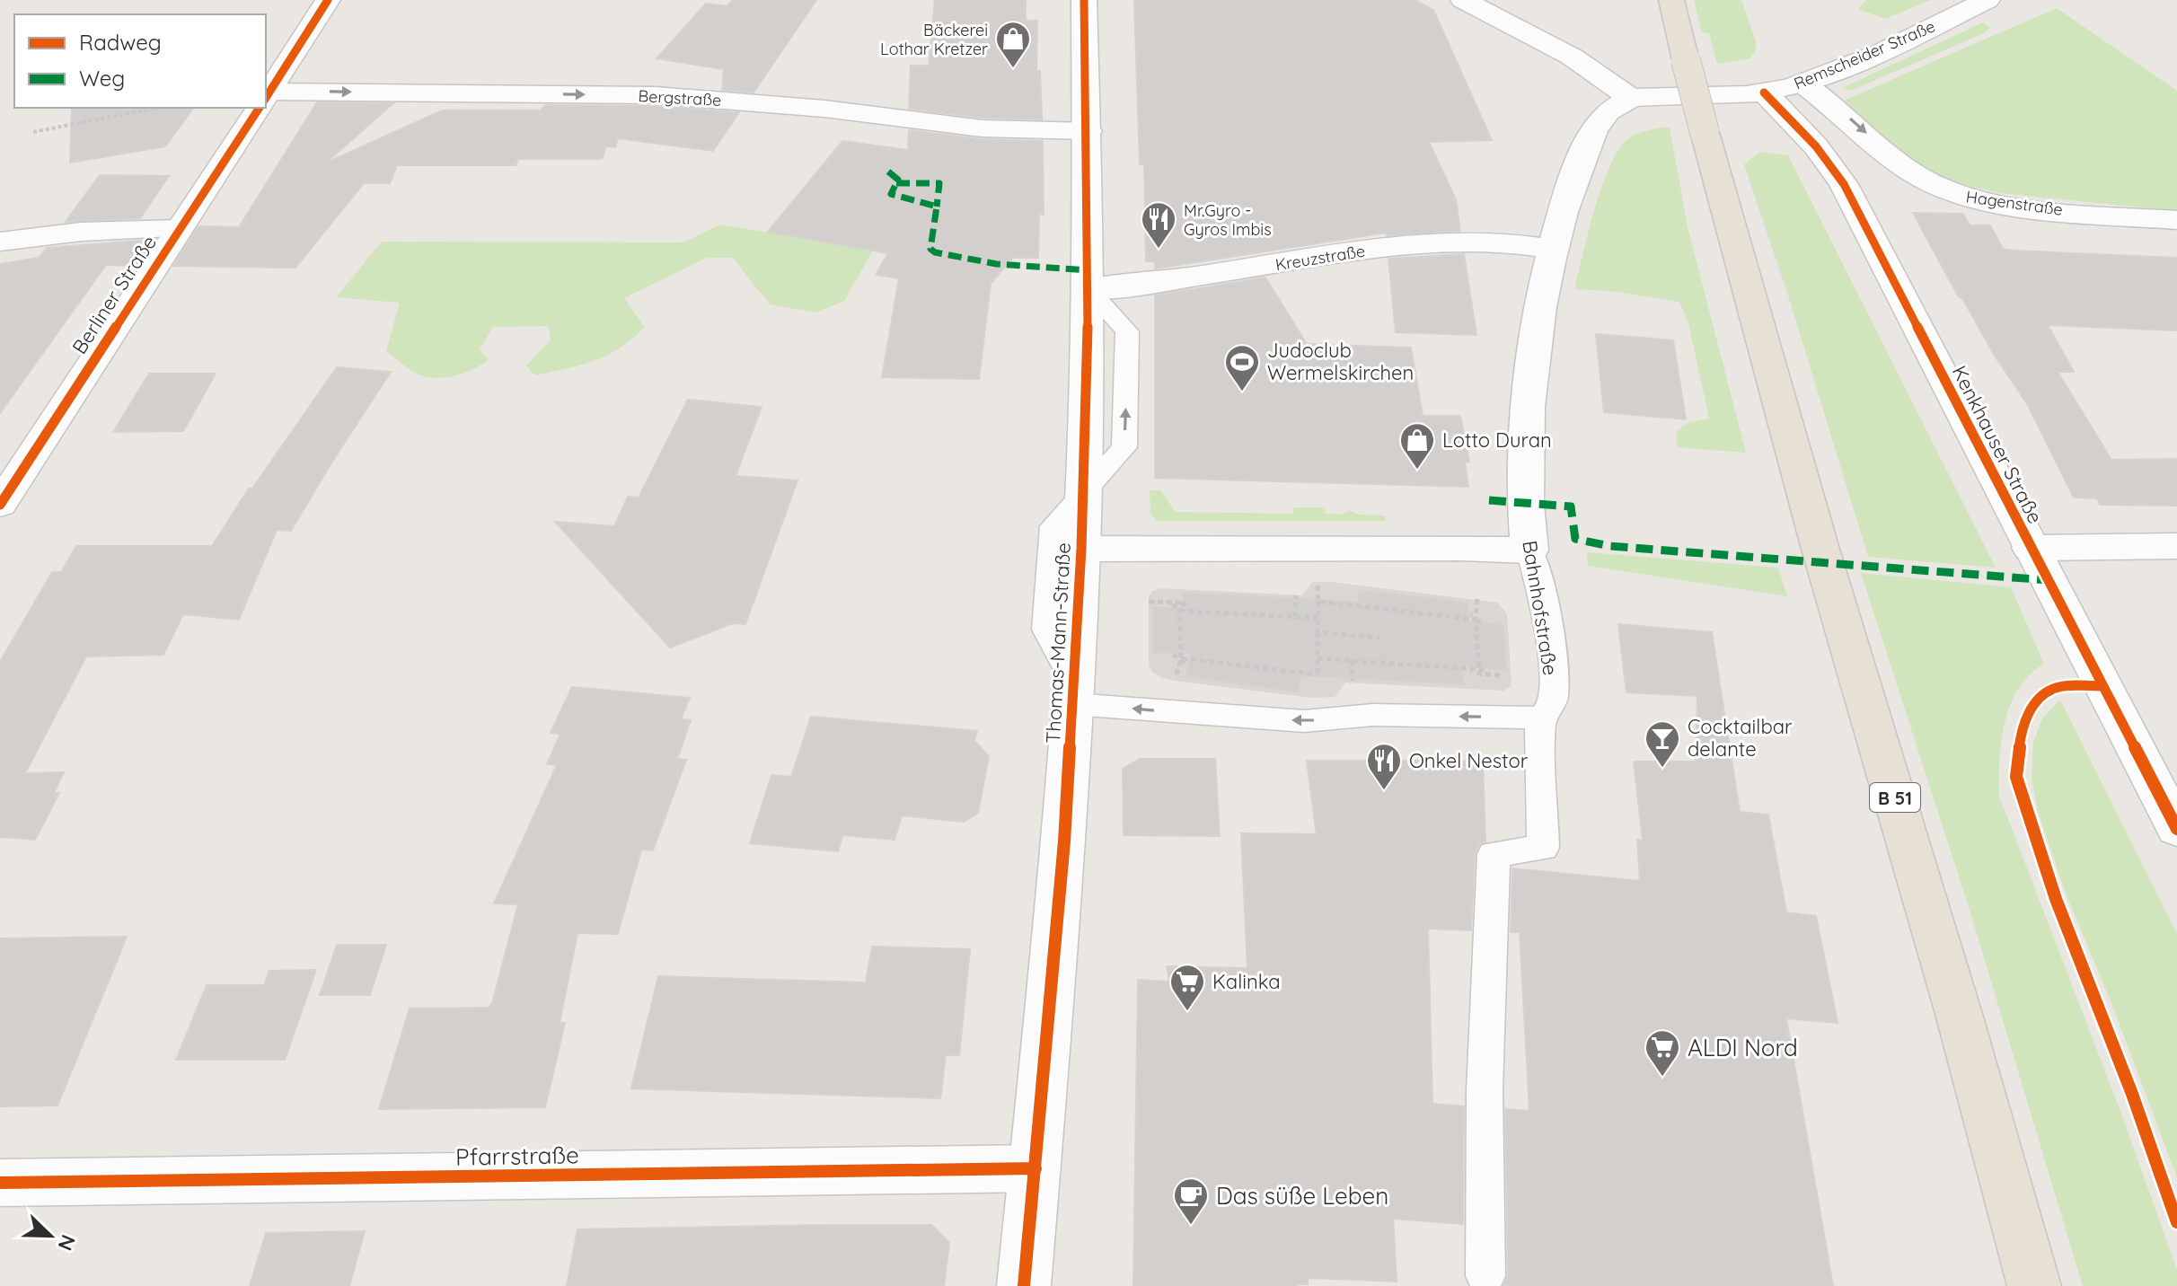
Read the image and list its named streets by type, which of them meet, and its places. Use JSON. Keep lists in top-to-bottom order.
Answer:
{
  "streets": {
    "main road": ["B 51"],
    "street": [
      "Remscheider Straße",
      "Bergstraße",
      "Hagenstraße",
      "Kreuzstraße",
      "Berliner Straße",
      "Kenkhauser Straße",
      "Bahnhofstraße",
      "Thomas-Mann-Straße",
      "Pfarrstraße"
    ]
  },
  "crossings": [
    ["Remscheider Straße", "Hagenstraße"],
    ["Remscheider Straße", "Kenkhauser Straße"],
    ["Remscheider Straße", "Bahnhofstraße"],
    ["Bergstraße", "Thomas-Mann-Straße"],
    ["Kreuzstraße", "Bahnhofstraße"],
    ["Kreuzstraße", "Thomas-Mann-Straße"],
    ["Thomas-Mann-Straße", "Pfarrstraße"]
  ],
  "one_way": ["Bergstraße", "Hagenstraße"],
  "places": {
    "shop": ["Bäckerei Lothar Kretzer", "Lotto Duran"],
    "restaurant": ["Mr.Gyro - Gyros Imbis", "Onkel Nestor"],
    "sports": ["Judoclub Wermelskirchen"],
    "bar": ["Cocktailbar delante"],
    "supermarket": ["Kalinka", "ALDI Nord"],
    "cafe": ["Das süße Leben"]
  },
  "legend": ["Radweg", "Weg"],
  "north": "bottom right"
}
